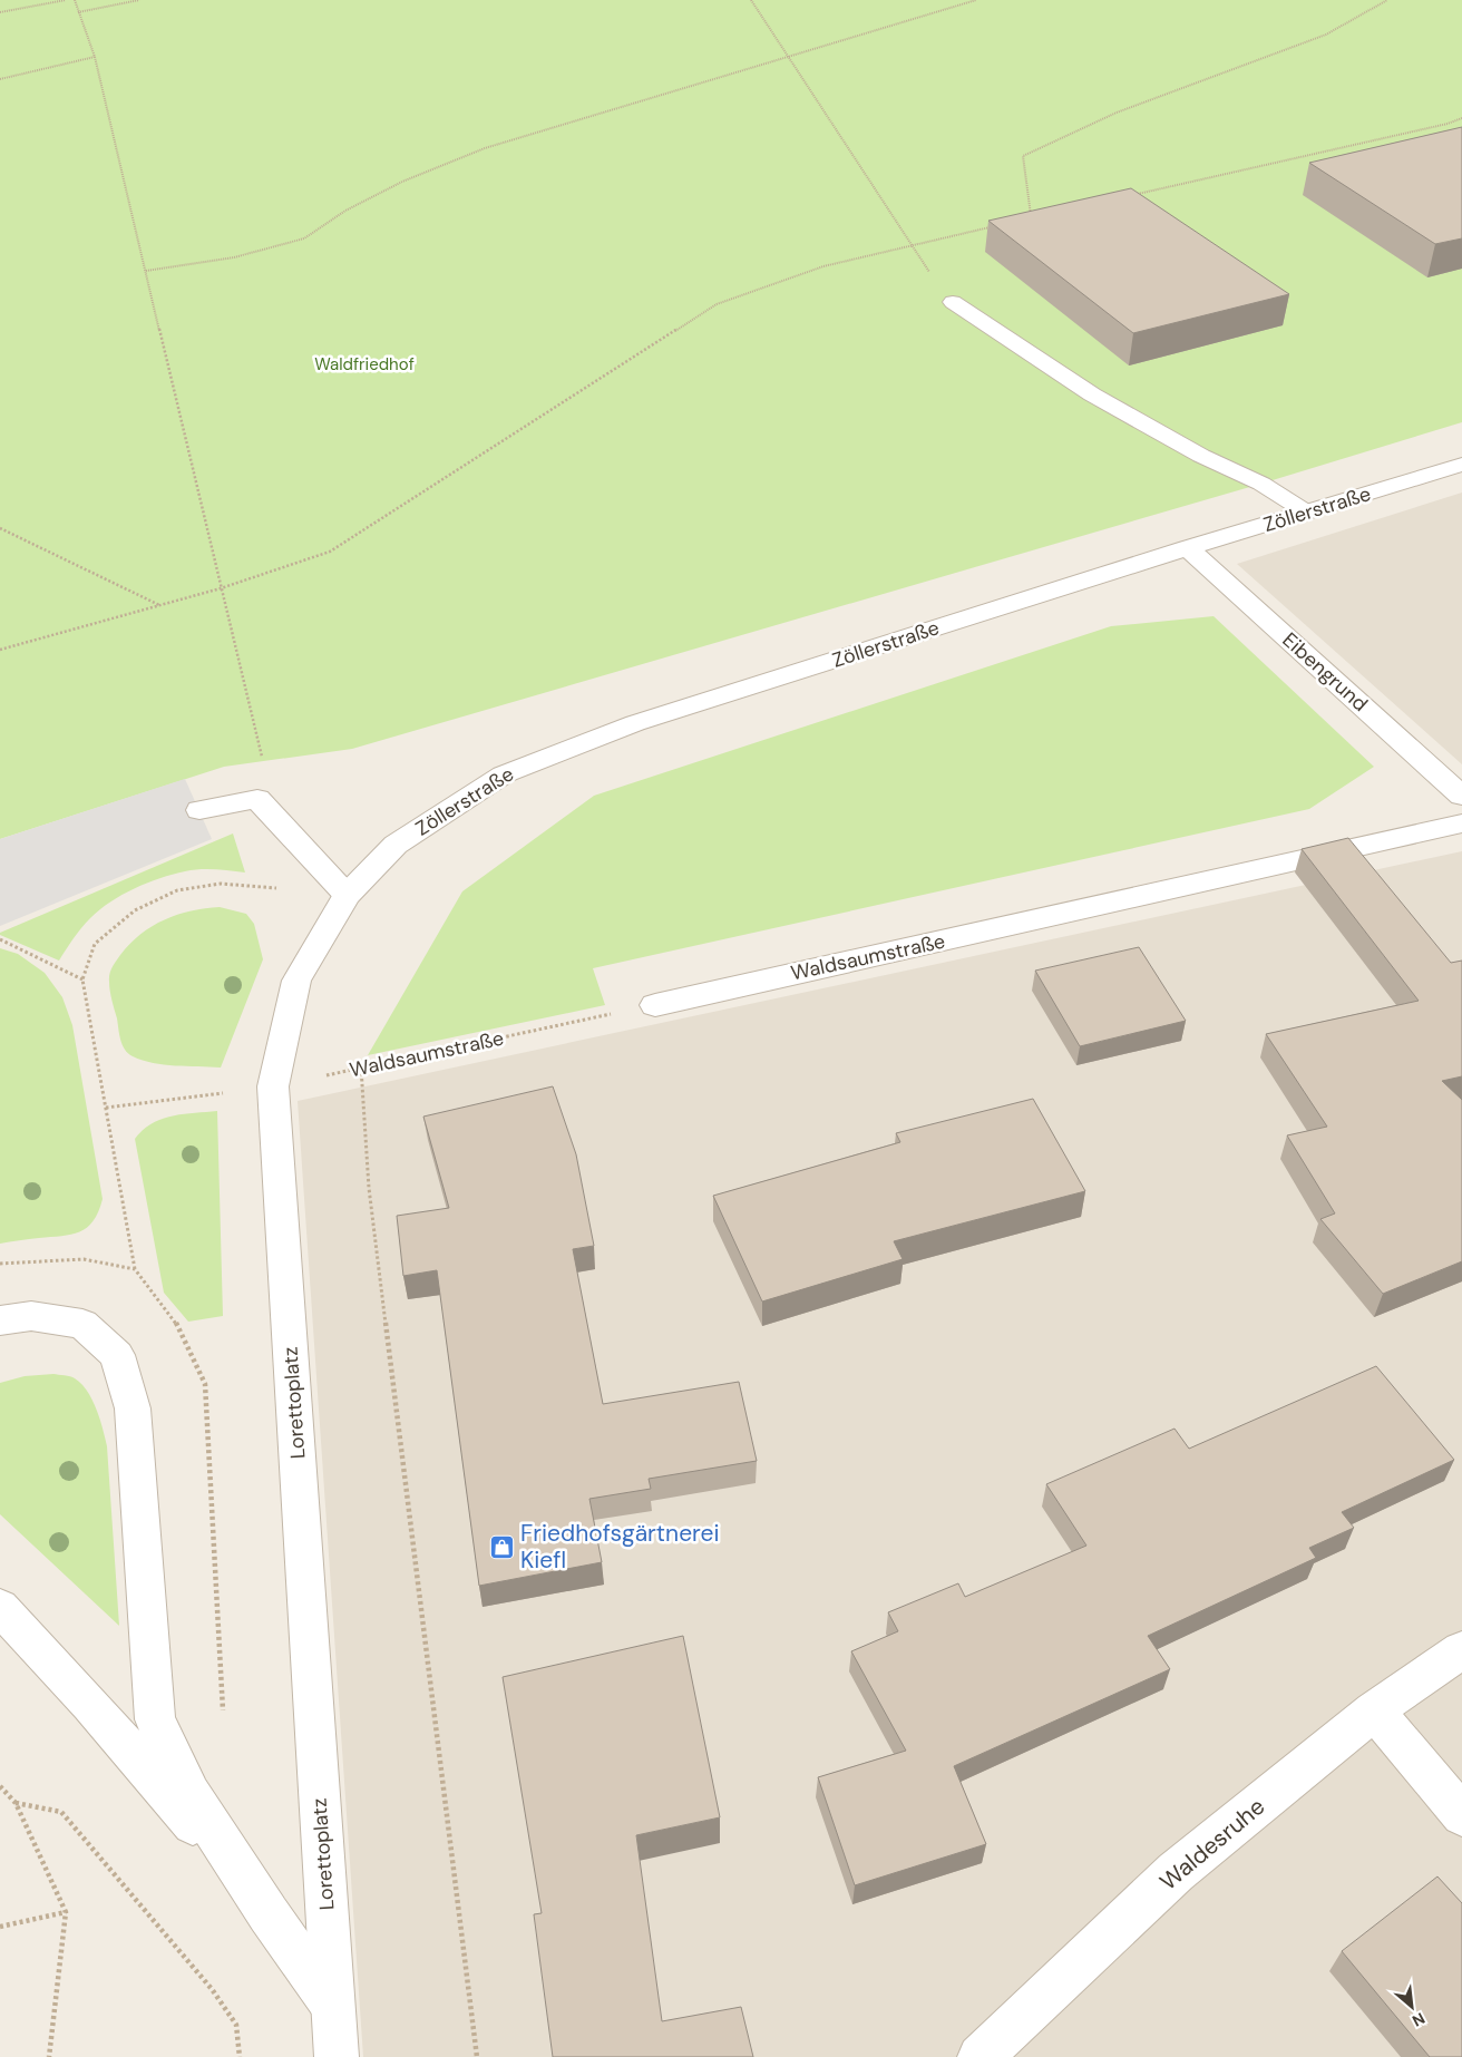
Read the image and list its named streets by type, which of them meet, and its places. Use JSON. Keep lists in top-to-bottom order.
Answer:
{
  "streets": {
    "street": [
      "Zöllerstraße",
      "Eibengrund",
      "Waldsaumstraße",
      "Lorettoplatz",
      "Waldesruhe"
    ]
  },
  "crossings": [
    ["Zöllerstraße", "Eibengrund"],
    ["Zöllerstraße", "Lorettoplatz"],
    ["Waldsaumstraße", "Lorettoplatz"]
  ],
  "parks": ["Waldfriedhof"],
  "places": {
    "shop": ["Friedhofsgärtnerei Kiefl"]
  },
  "north": "bottom right"
}
